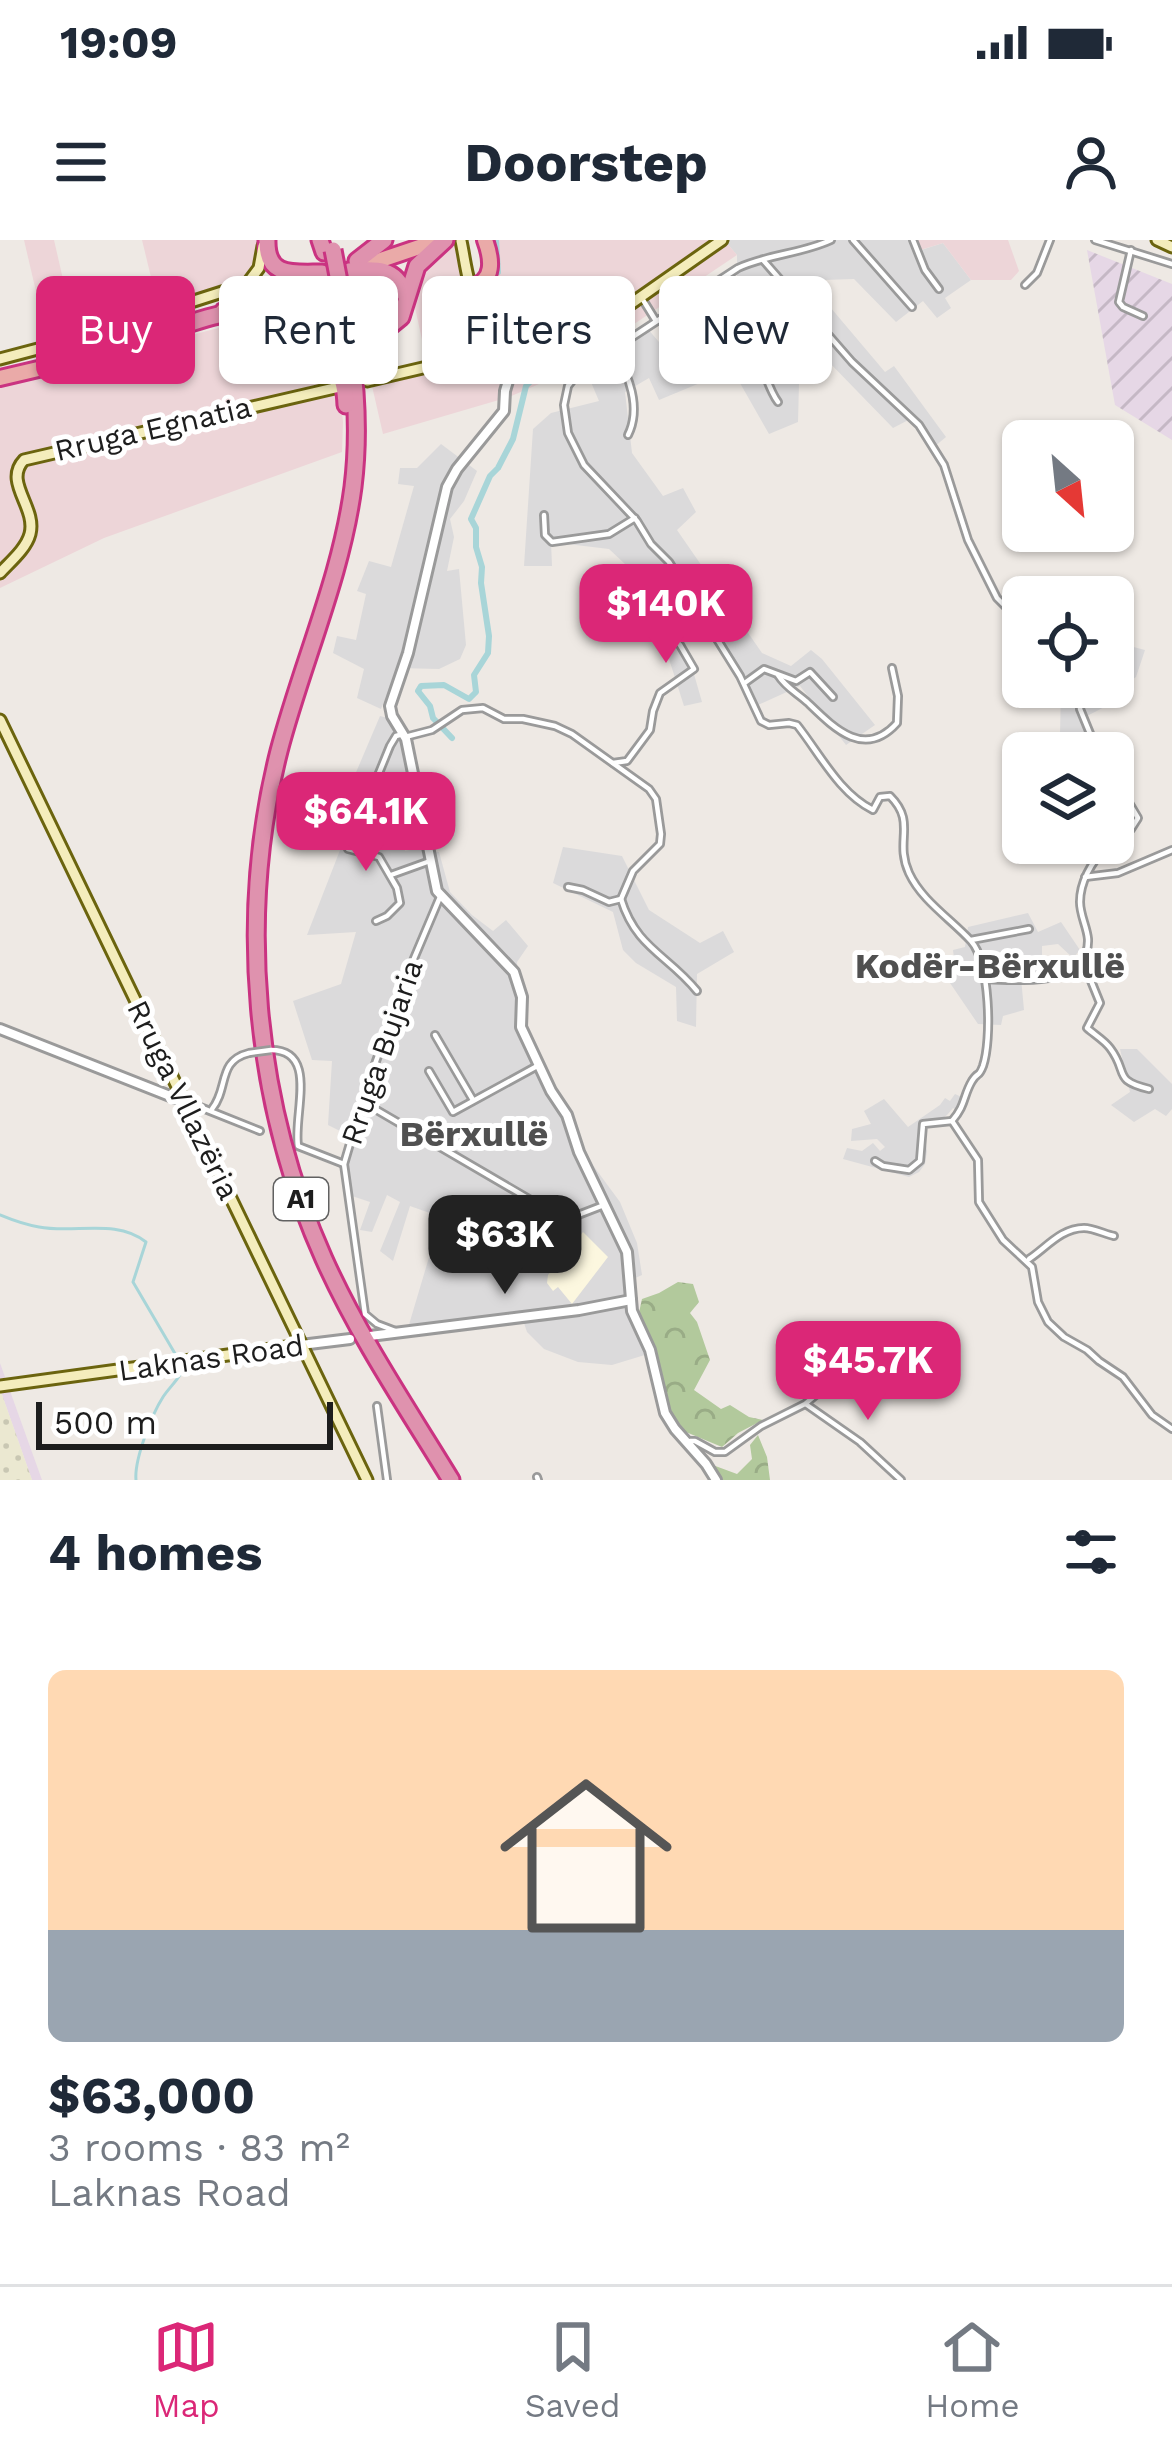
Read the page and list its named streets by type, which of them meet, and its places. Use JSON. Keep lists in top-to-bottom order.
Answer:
{
  "streets": {
    "highway": ["A1"],
    "main road": ["Rruga Egnatia", "Rruga Vllazëria", "Laknas Road"],
    "street": ["Rruga Bujaria"]
  },
  "crossings": [
    ["Rruga Vllazëria", "Laknas Road"]
  ],
  "districts": ["Kodër-Bërxullë", "Bërxullë"],
  "scale_bar": "500 m",
  "north": "bottom right",
  "page": {
    "status": "19:09",
    "header": "Doorstep",
    "chip": [
      "Buy",
      "Rent",
      "Filters",
      "New"
    ],
    "price": [
      "$140K",
      "$64.1K",
      "$63K",
      "$45.7K"
    ],
    "scale": "500 m",
    "heading": "4 homes",
    "list": [
      {
        "name": "$63,000",
        "note": "3 rooms · 83 m² · Laknas Road"
      }
    ],
    "tabs": ["Map", "Saved", "Home"]
  }
}
